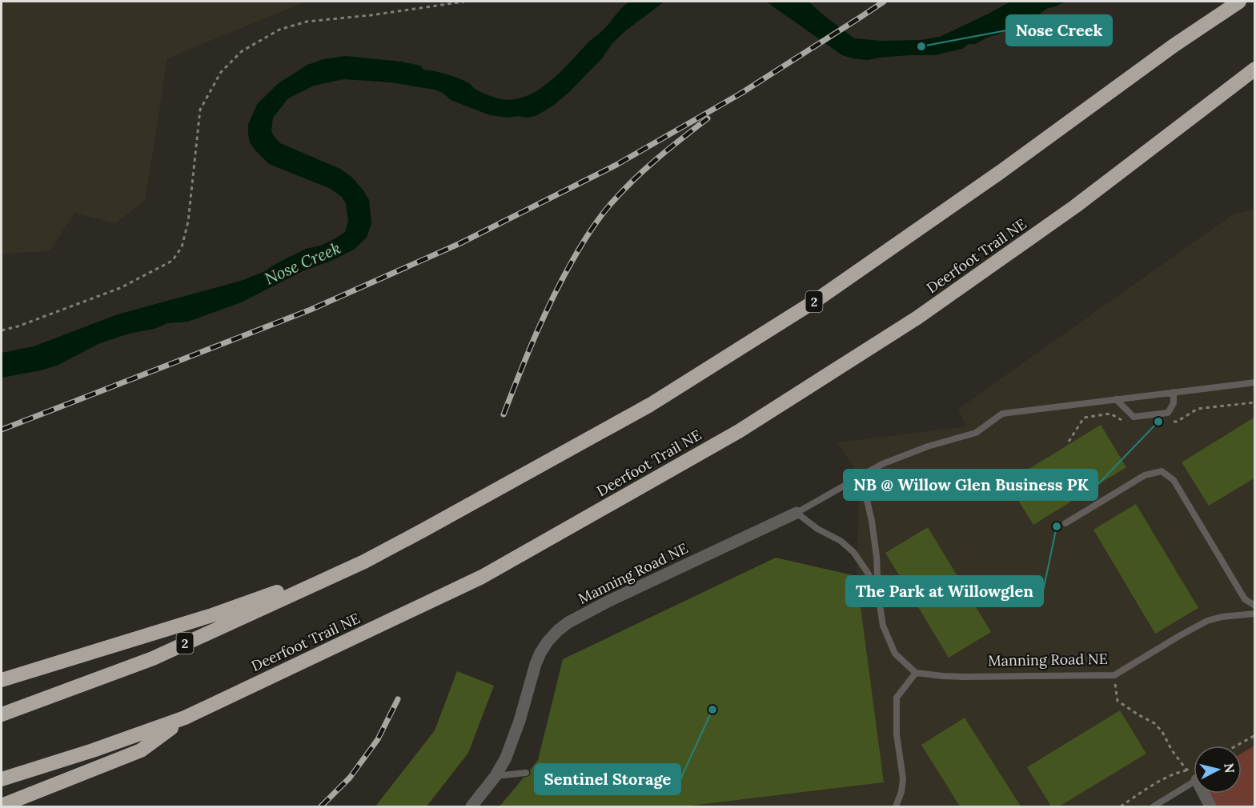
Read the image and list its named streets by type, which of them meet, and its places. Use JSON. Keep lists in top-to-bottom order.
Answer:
{
  "streets": {
    "highway": ["Deerfoot Trail NE", "2"],
    "street": ["Manning Road NE"]
  },
  "water": ["Nose Creek"],
  "places": [
    "Nose Creek",
    "NB @ Willow Glen Business PK",
    "The Park at Willowglen",
    "Sentinel Storage"
  ],
  "north": "right"
}
